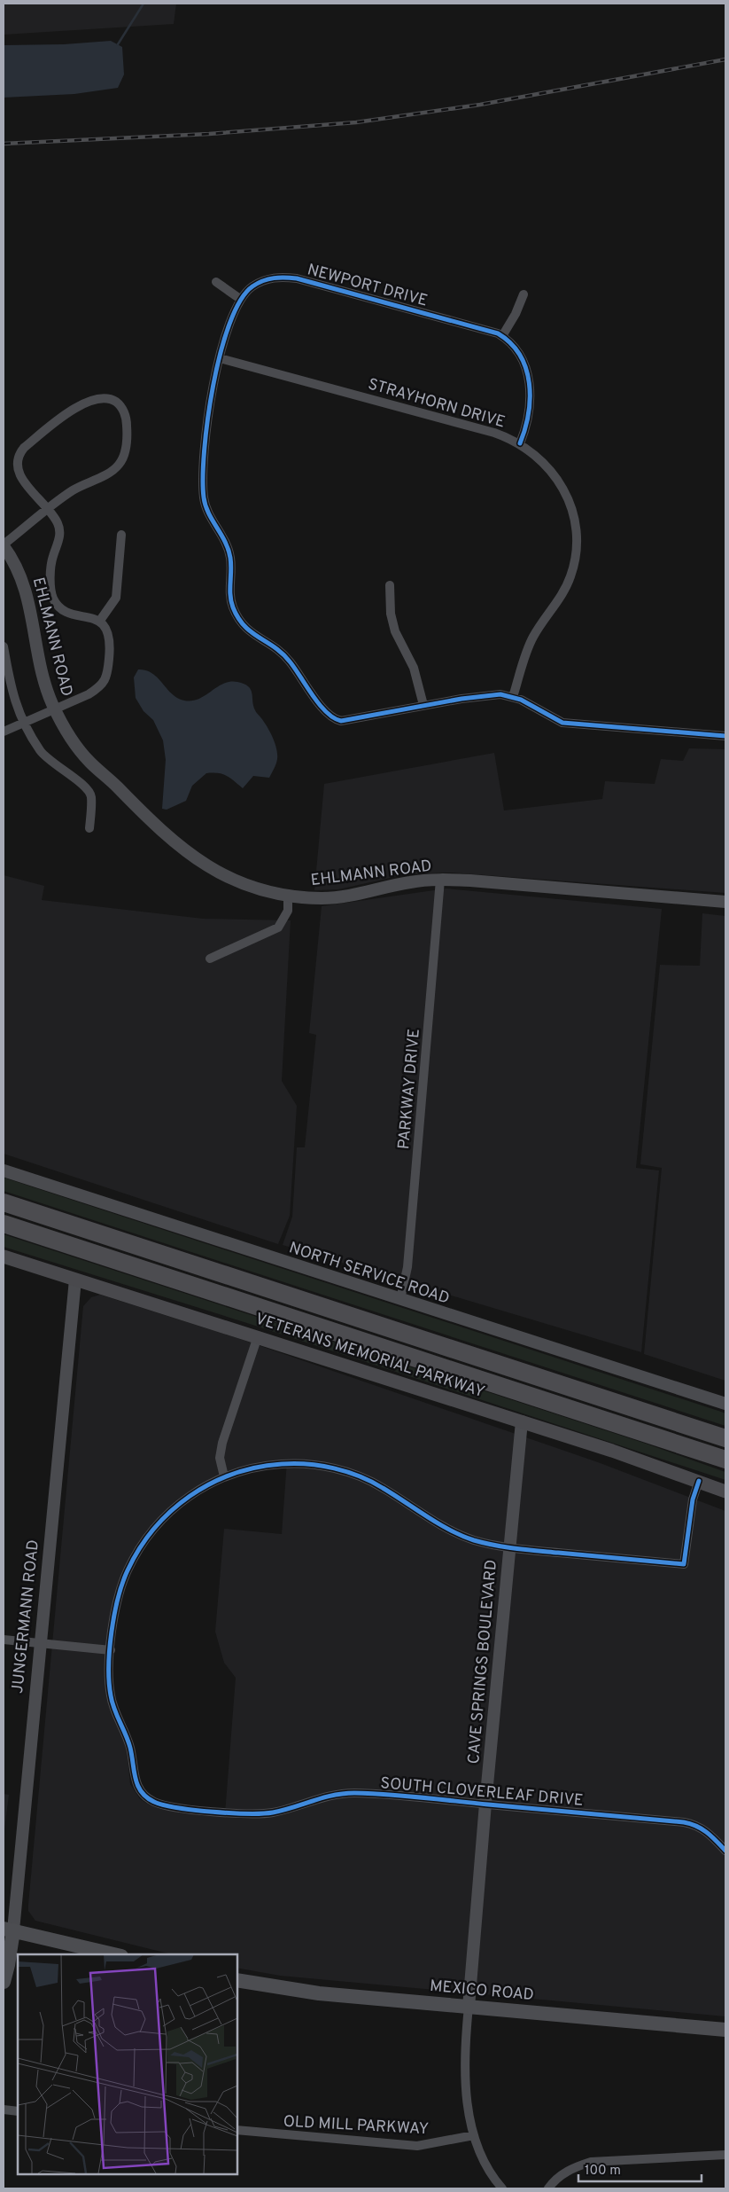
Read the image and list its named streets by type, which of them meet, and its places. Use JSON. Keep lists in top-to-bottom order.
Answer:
{
  "streets": {
    "main road": ["VETERANS MEMORIAL PARKWAY", "JUNGERMANN ROAD", "MEXICO ROAD"],
    "street": [
      "NEWPORT DRIVE",
      "STRAYHORN DRIVE",
      "EHLMANN ROAD",
      "PARKWAY DRIVE",
      "NORTH SERVICE ROAD",
      "CAVE SPRINGS BOULEVARD",
      "SOUTH CLOVERLEAF DRIVE",
      "OLD MILL PARKWAY"
    ]
  },
  "crossings": [
    ["NEWPORT DRIVE", "STRAYHORN DRIVE"],
    ["EHLMANN ROAD", "PARKWAY DRIVE"],
    ["PARKWAY DRIVE", "NORTH SERVICE ROAD"],
    ["VETERANS MEMORIAL PARKWAY", "JUNGERMANN ROAD"],
    ["VETERANS MEMORIAL PARKWAY", "CAVE SPRINGS BOULEVARD"],
    ["VETERANS MEMORIAL PARKWAY", "SOUTH CLOVERLEAF DRIVE"],
    ["CAVE SPRINGS BOULEVARD", "SOUTH CLOVERLEAF DRIVE"],
    ["CAVE SPRINGS BOULEVARD", "MEXICO ROAD"],
    ["CAVE SPRINGS BOULEVARD", "OLD MILL PARKWAY"]
  ],
  "scale_bar": "100 m"
}
